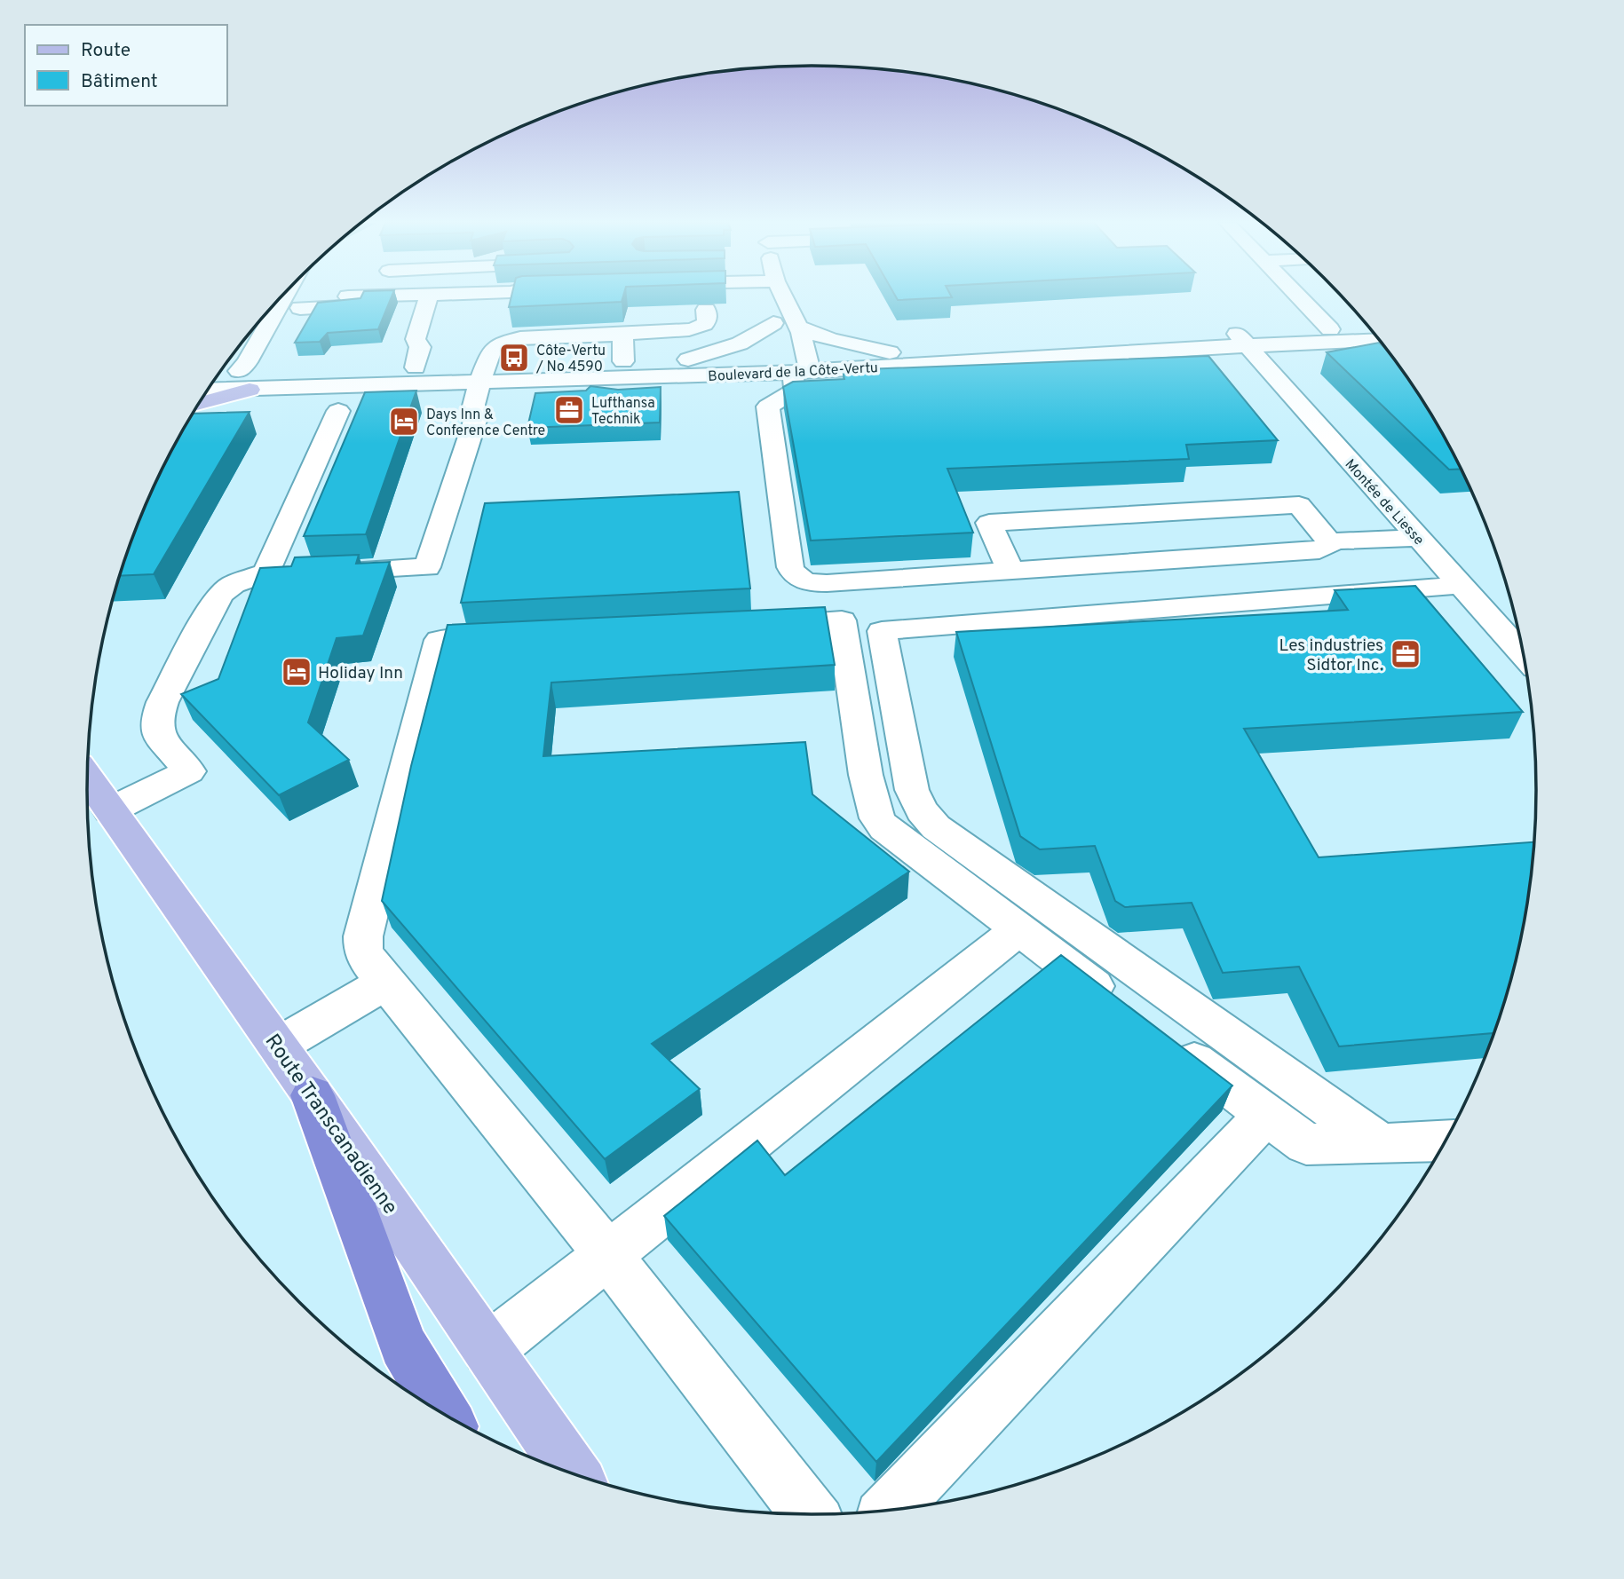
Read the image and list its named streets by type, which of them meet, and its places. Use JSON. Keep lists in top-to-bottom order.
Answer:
{
  "streets": {
    "main road": ["Route Transcanadienne"],
    "street": ["Boulevard de la Côte-Vertu", "Montée de Liesse"]
  },
  "crossings": [
    ["Boulevard de la Côte-Vertu", "Montée de Liesse"]
  ],
  "places": {
    "bus stop": ["Côte-Vertu / No 4590"],
    "office": ["Lufthansa Technik", "Les industries Sidtor Inc."],
    "hotel": ["Days Inn & Conference Centre", "Holiday Inn"]
  },
  "legend": ["Route", "Bâtiment"]
}
